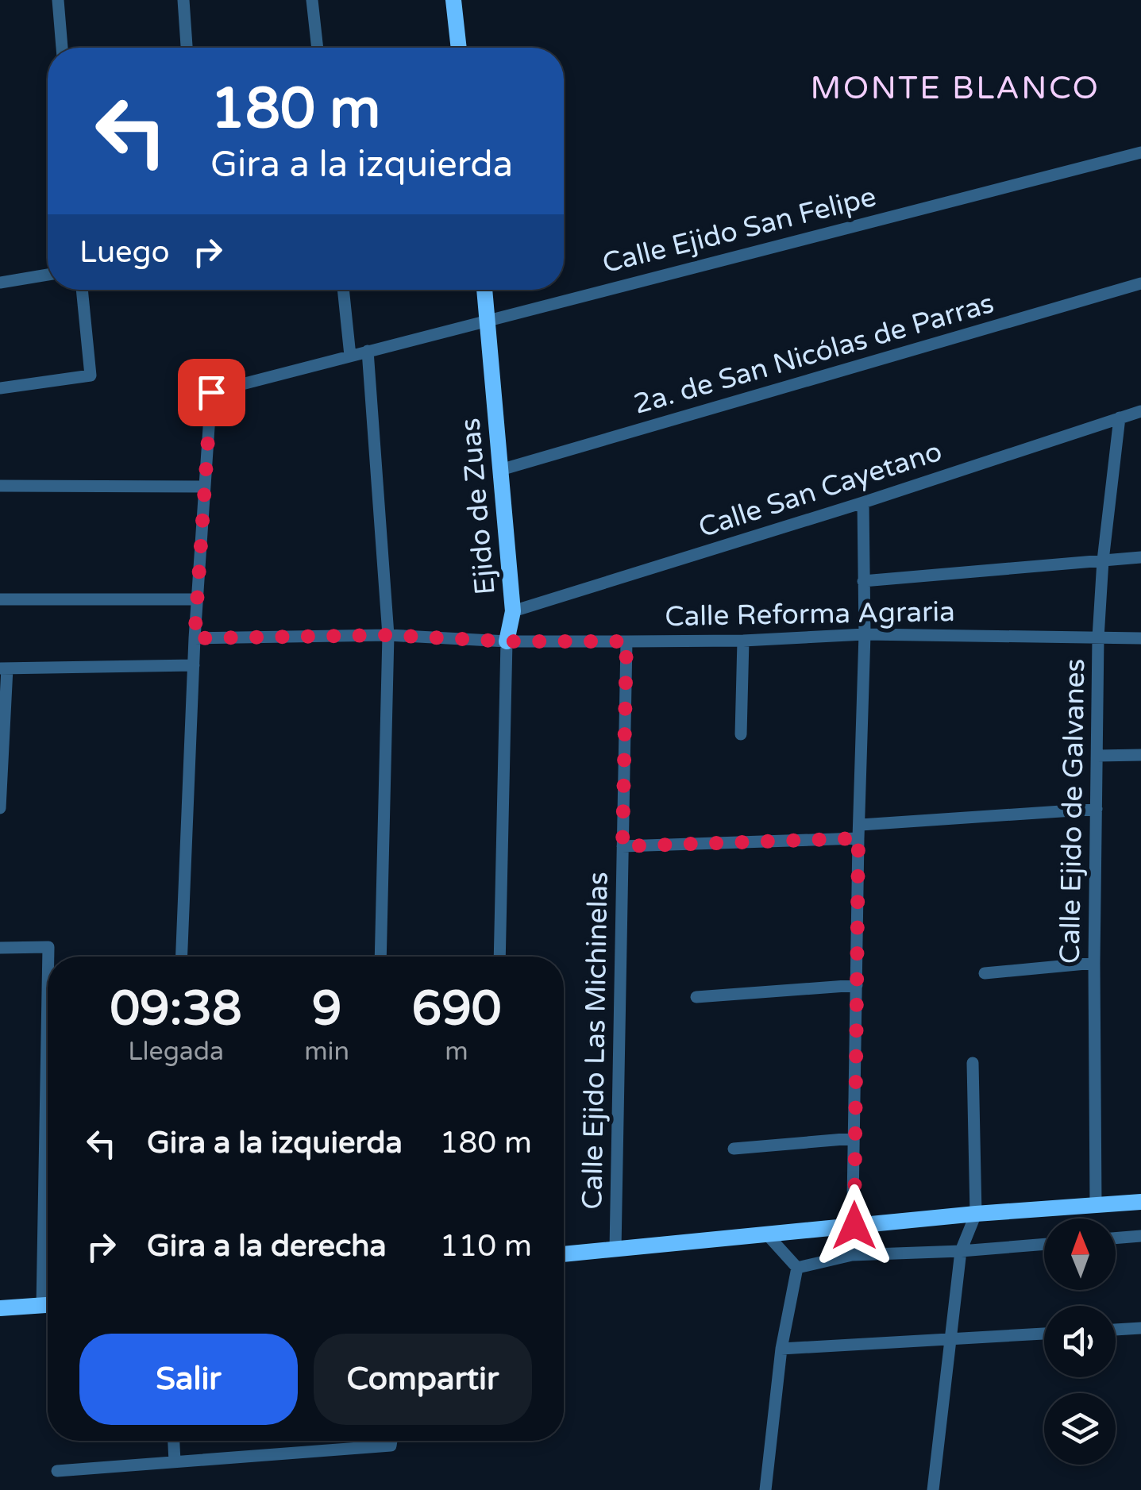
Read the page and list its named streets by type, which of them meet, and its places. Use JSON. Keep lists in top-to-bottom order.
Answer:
{
  "streets": {
    "street": [
      "Calle Ejido San Felipe",
      "2a. de San Nicólas de Parras",
      "Calle San Cayetano",
      "Ejido de Zuas",
      "Calle Reforma Agraria",
      "Calle Ejido de Galvanes",
      "Calle Ejido Las Michinelas"
    ]
  },
  "crossings": [
    ["Calle Ejido San Felipe", "Ejido de Zuas"],
    ["2a. de San Nicólas de Parras", "Ejido de Zuas"],
    ["Calle San Cayetano", "Ejido de Zuas"],
    ["Calle San Cayetano", "Calle Ejido de Galvanes"],
    ["Ejido de Zuas", "Calle Reforma Agraria"],
    ["Calle Reforma Agraria", "Calle Ejido de Galvanes"],
    ["Calle Reforma Agraria", "Calle Ejido Las Michinelas"]
  ],
  "districts": ["MONTE BLANCO"],
  "north": "top",
  "page": {
    "turn": ["180 m", "Gira a la izquierda"],
    "then": "Luego",
    "eta": [
      "09:38",
      "Llegada",
      "9",
      "min",
      "690",
      "m"
    ],
    "list": [
      {
        "name": "Gira a la izquierda",
        "value": "180 m"
      },
      {
        "name": "Gira a la derecha",
        "value": "110 m"
      }
    ],
    "buttons": ["Salir", "Compartir"]
  }
}
